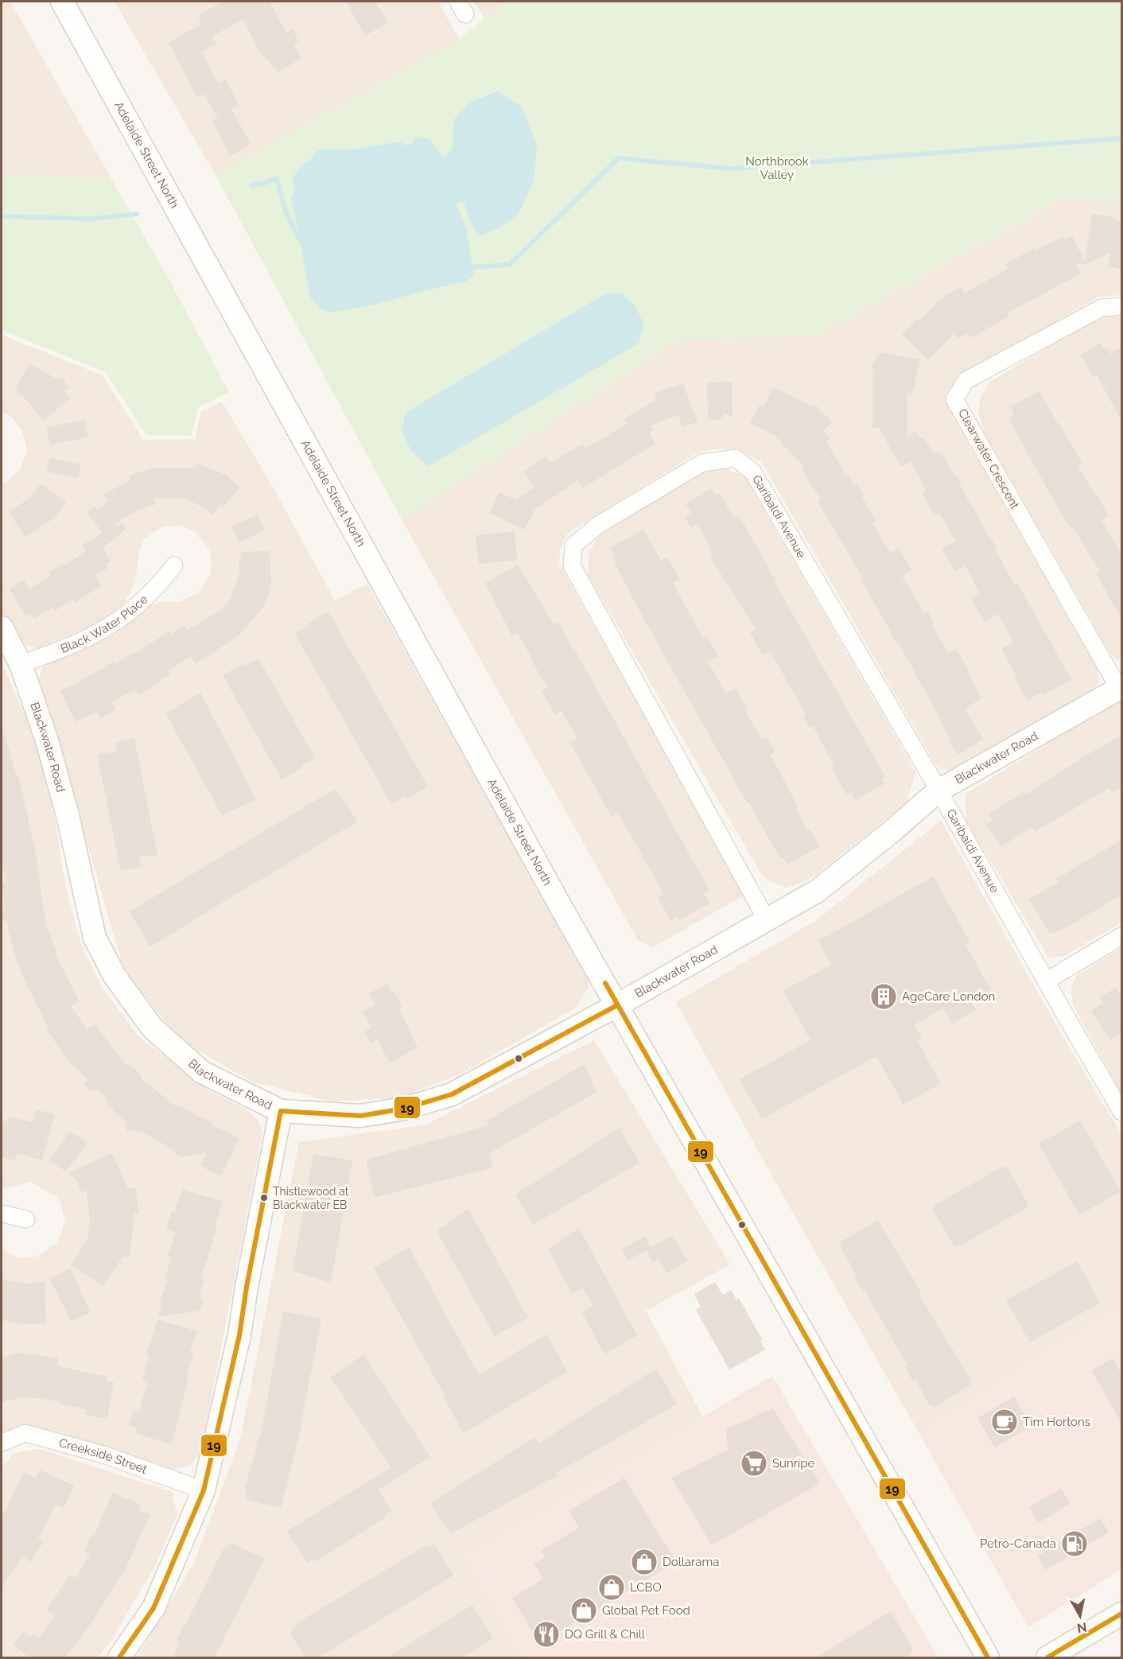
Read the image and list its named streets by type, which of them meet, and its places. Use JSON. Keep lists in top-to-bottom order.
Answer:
{
  "streets": {
    "street": [
      "Adelaide Street North",
      "Clearwater Crescent",
      "Garibaldi Avenue",
      "Black Water Place",
      "Blackwater Road",
      "Creekside Street"
    ]
  },
  "crossings": [
    ["Adelaide Street North", "Blackwater Road"],
    ["Clearwater Crescent", "Blackwater Road"],
    ["Garibaldi Avenue", "Blackwater Road"],
    ["Black Water Place", "Blackwater Road"]
  ],
  "parks": ["Northbrook Valley"],
  "places": {
    "building": ["AgeCare London"],
    "other": ["Thistlewood at Blackwater EB"],
    "cafe": ["Tim Hortons"],
    "supermarket": ["Sunripe"],
    "fuel station": ["Petro-Canada"],
    "shop": ["Dollarama", "LCBO", "Global Pet Food"],
    "restaurant": ["DQ Grill & Chill"]
  },
  "lines": ["transit line 19"],
  "north": "bottom"
}
